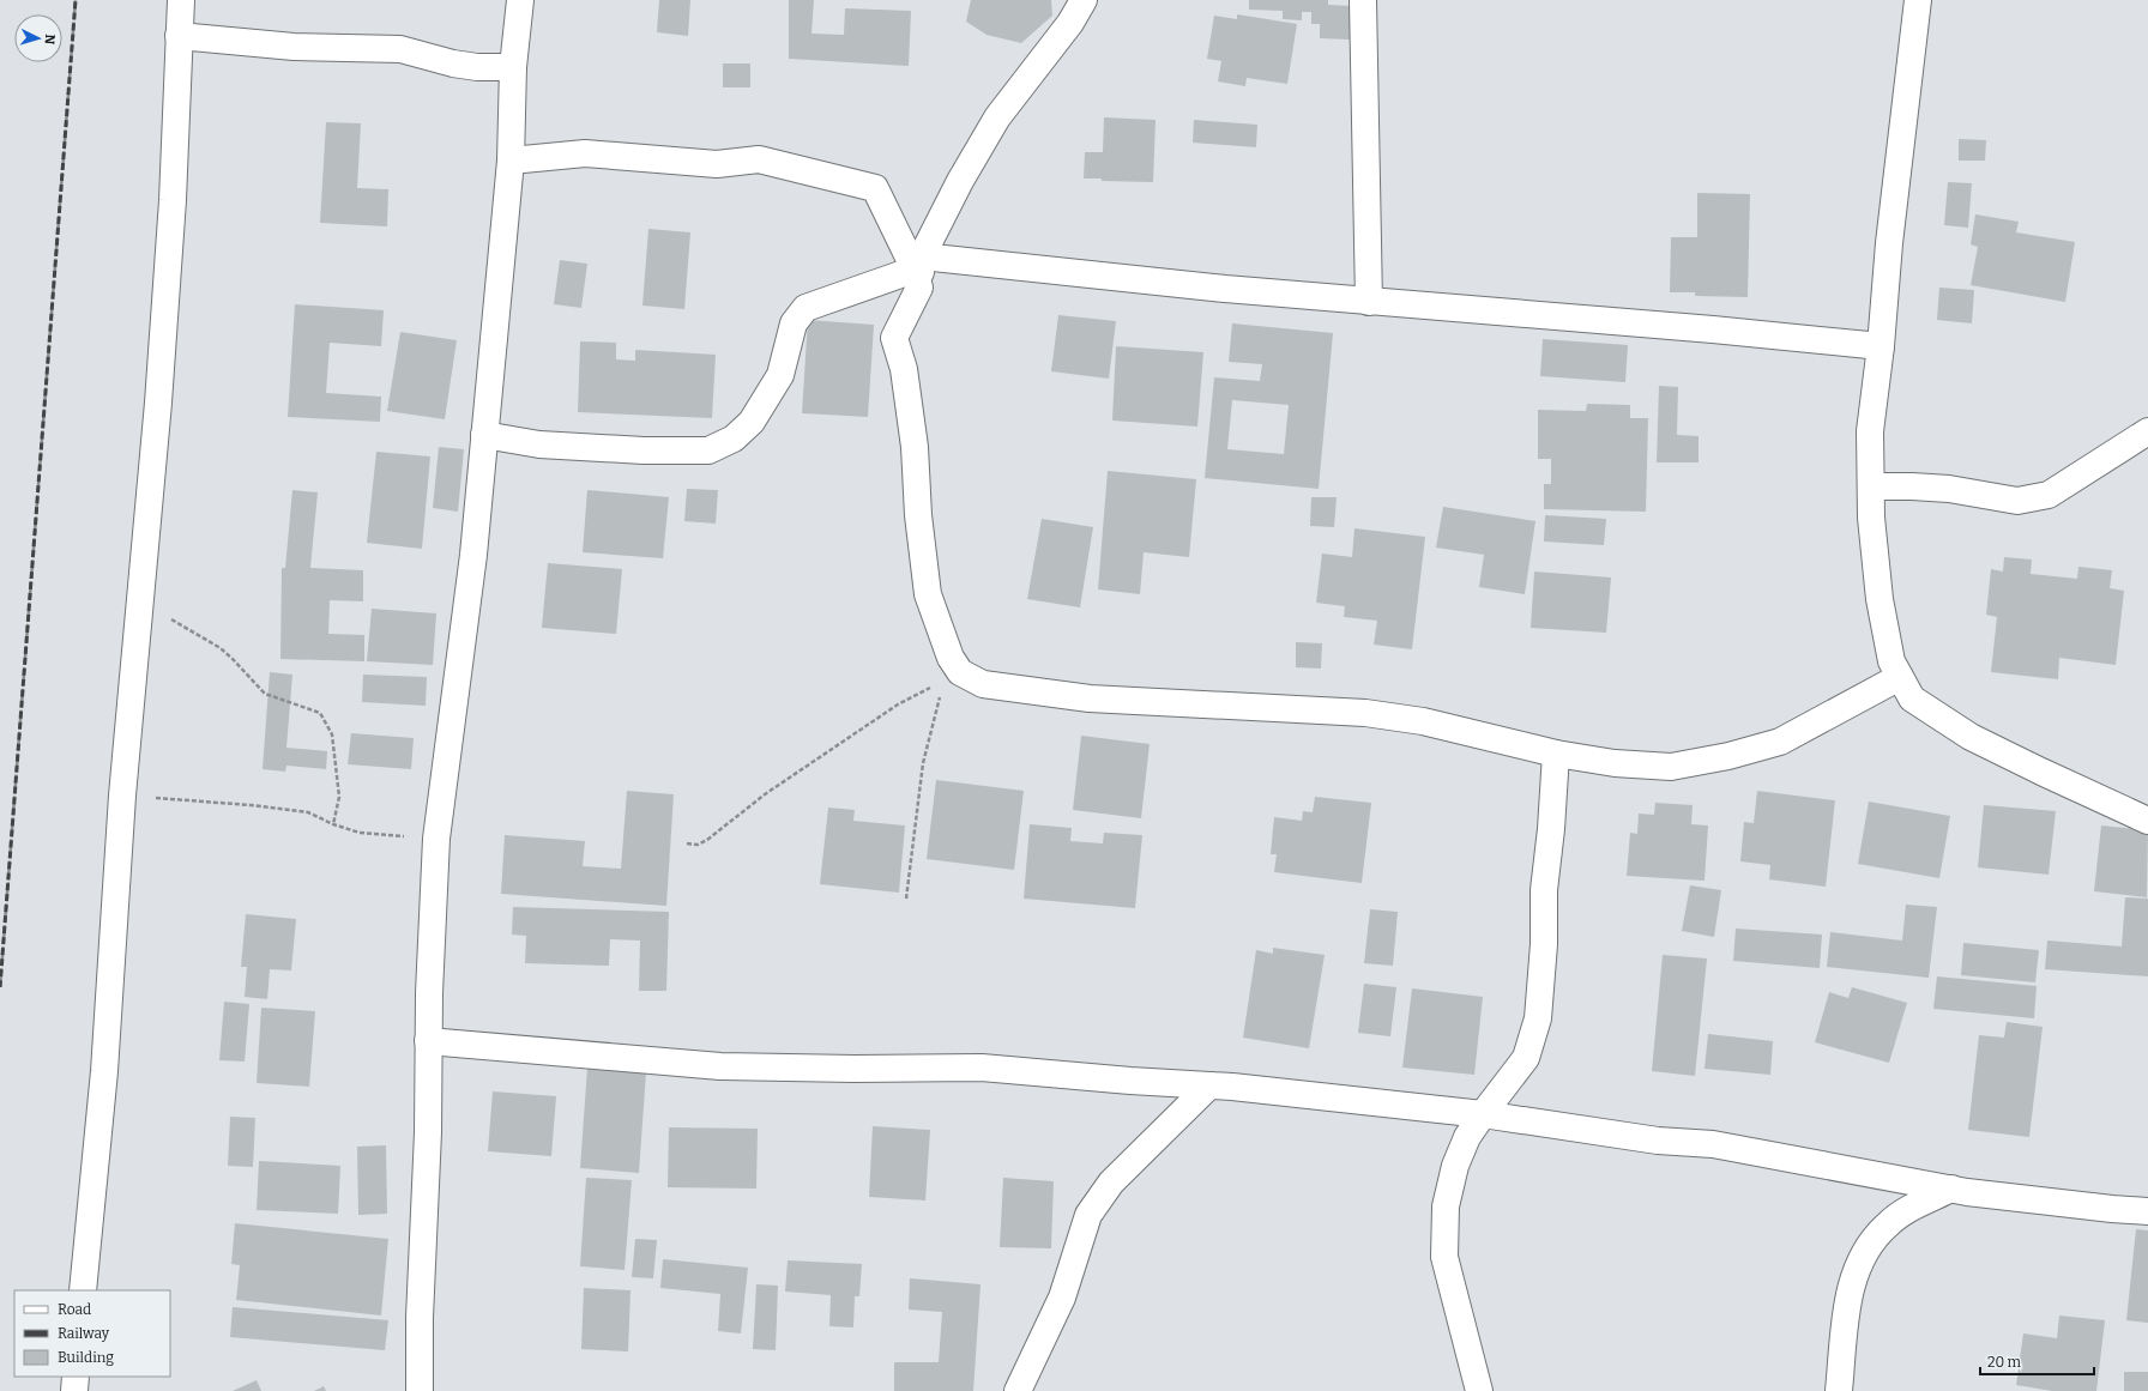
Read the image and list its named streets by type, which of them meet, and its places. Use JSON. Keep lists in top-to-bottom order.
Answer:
{
  "legend": ["Road", "Railway", "Building"],
  "scale_bar": "20 m",
  "north": "right"
}
